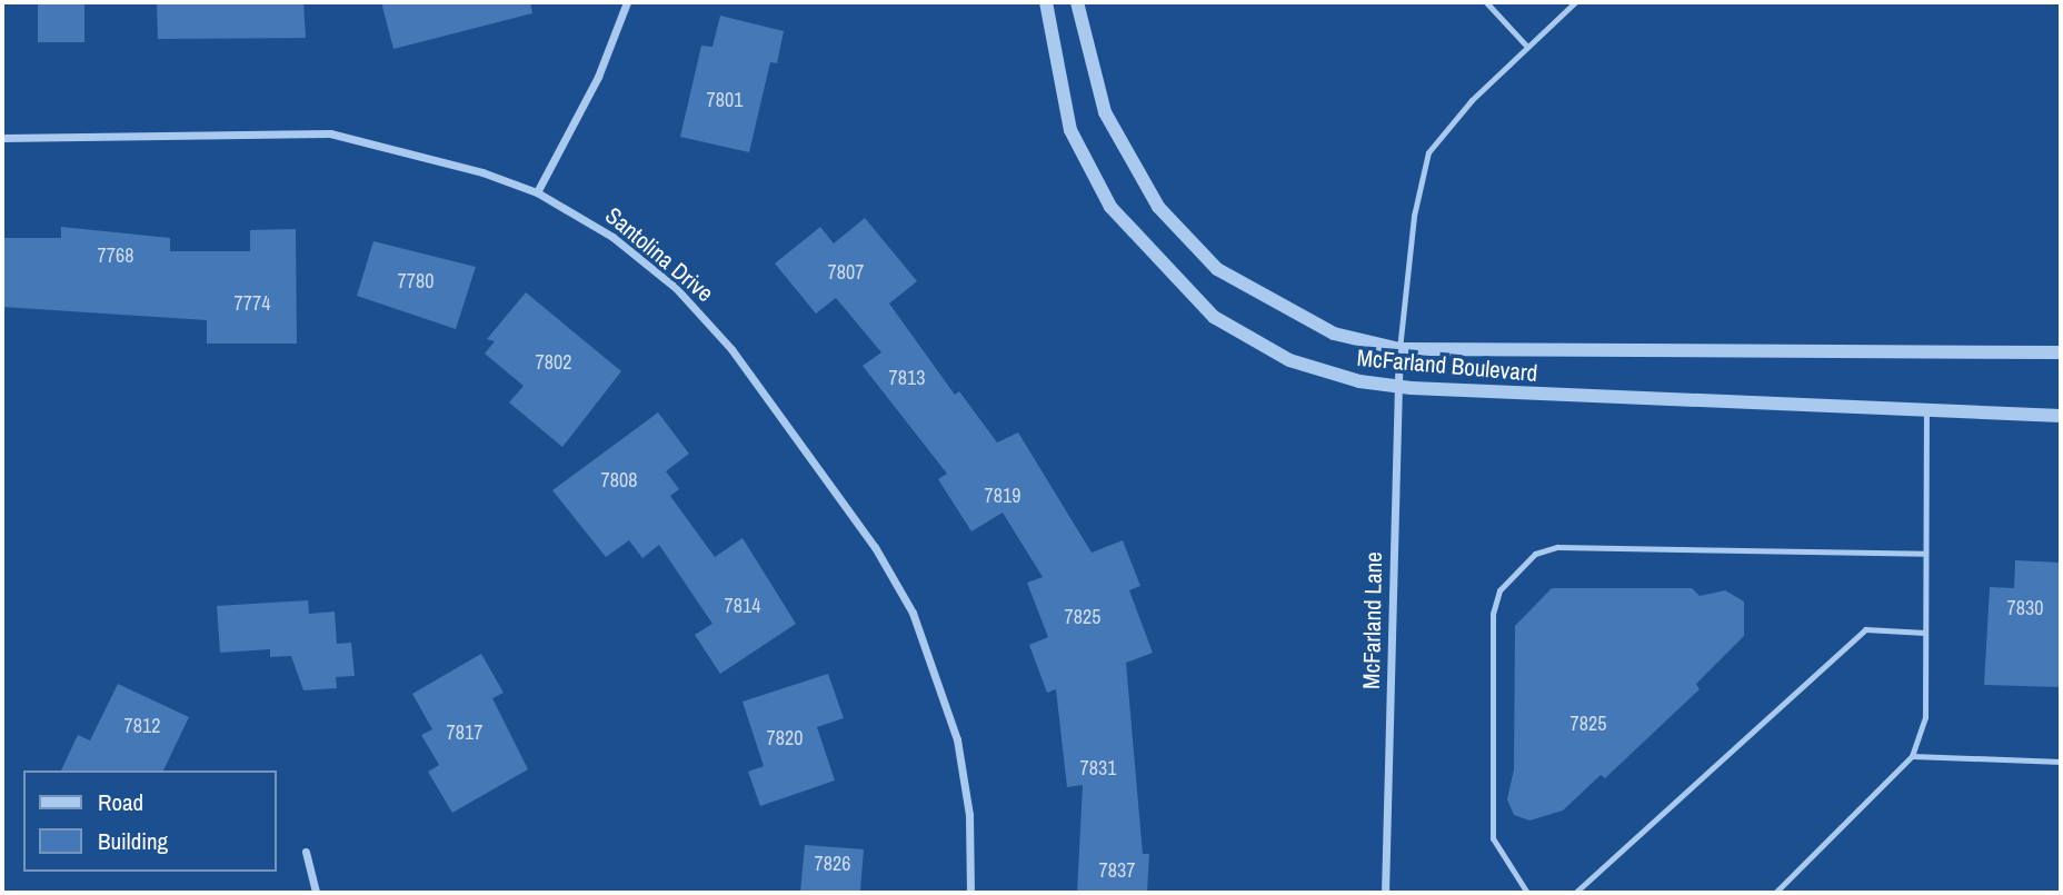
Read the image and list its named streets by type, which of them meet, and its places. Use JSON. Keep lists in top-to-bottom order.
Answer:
{
  "streets": {
    "street": ["Santolina Drive", "McFarland Boulevard", "McFarland Lane"]
  },
  "crossings": [
    ["McFarland Boulevard", "McFarland Lane"]
  ],
  "house_numbers": [
    "7801",
    "7768",
    "7807",
    "7780",
    "7774",
    "7802",
    "7813",
    "7808",
    "7819",
    "7814",
    "7830",
    "7825",
    "7825",
    "7812",
    "7817",
    "7820",
    "7831",
    "7826",
    "7837"
  ],
  "legend": ["Road", "Building"]
}
